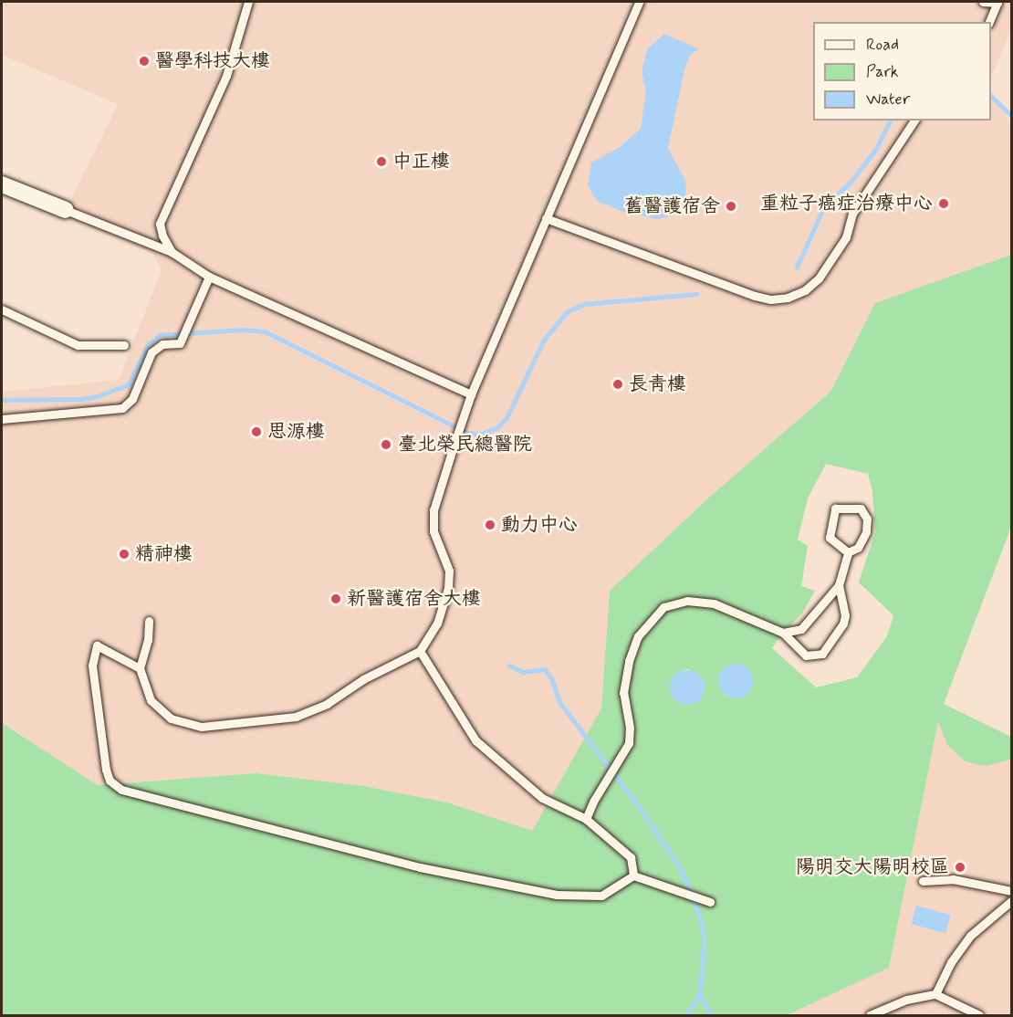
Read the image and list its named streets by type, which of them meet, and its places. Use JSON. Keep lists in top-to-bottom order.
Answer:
{
  "places": [
    "醫學科技大樓",
    "中正樓",
    "重粒子癌症治療中心",
    "舊醫護宿舍",
    "長青樓",
    "思源樓",
    "臺北榮民總醫院",
    "動力中心",
    "精神樓",
    "新醫護宿舍大樓",
    "陽明交大陽明校區"
  ],
  "legend": ["Road", "Park", "Water"]
}
